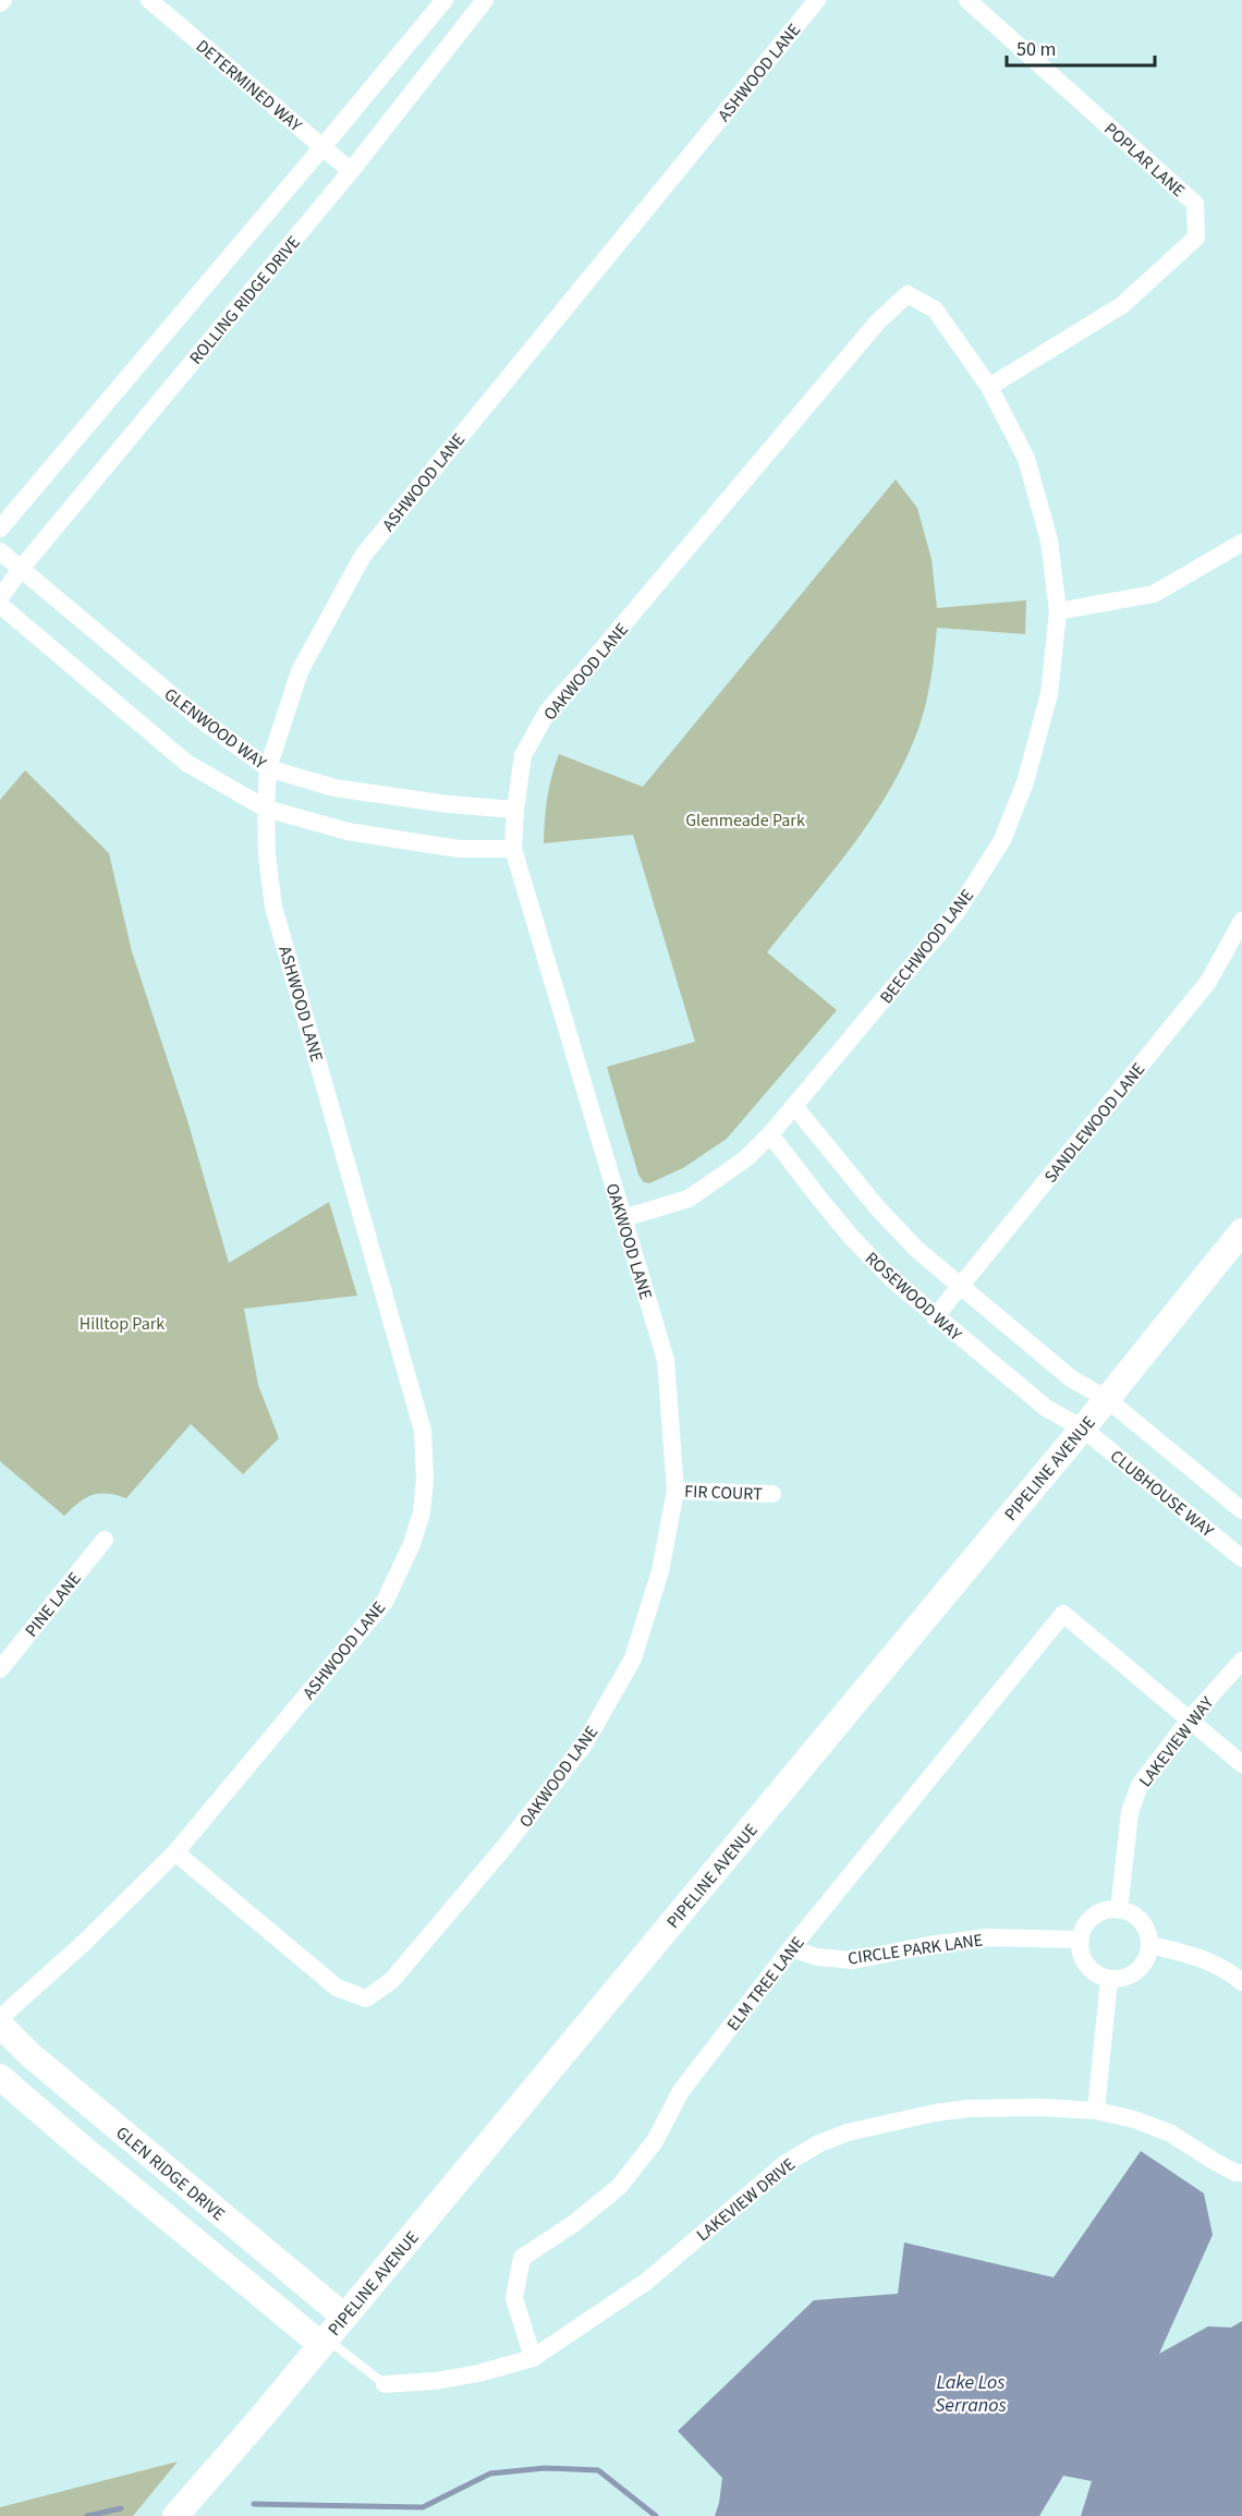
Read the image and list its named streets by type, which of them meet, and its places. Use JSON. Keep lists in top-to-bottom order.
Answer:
{
  "streets": {
    "main road": ["PIPELINE AVENUE", "GLEN RIDGE DRIVE"],
    "street": [
      "ASHWOOD LANE",
      "DETERMINED WAY",
      "POPLAR LANE",
      "ROLLING RIDGE DRIVE",
      "OAKWOOD LANE",
      "GLENWOOD WAY",
      "BEECHWOOD LANE",
      "SANDLEWOOD LANE",
      "ROSEWOOD WAY",
      "FIR COURT",
      "CLUBHOUSE WAY",
      "PINE LANE",
      "LAKEVIEW WAY",
      "CIRCLE PARK LANE",
      "ELM TREE LANE",
      "LAKEVIEW DRIVE"
    ]
  },
  "crossings": [
    ["ASHWOOD LANE", "OAKWOOD LANE"],
    ["ASHWOOD LANE", "GLENWOOD WAY"],
    ["DETERMINED WAY", "ROLLING RIDGE DRIVE"],
    ["POPLAR LANE", "BEECHWOOD LANE"],
    ["ROLLING RIDGE DRIVE", "GLENWOOD WAY"],
    ["OAKWOOD LANE", "GLENWOOD WAY"],
    ["OAKWOOD LANE", "BEECHWOOD LANE"],
    ["OAKWOOD LANE", "FIR COURT"],
    ["BEECHWOOD LANE", "ROSEWOOD WAY"],
    ["SANDLEWOOD LANE", "ROSEWOOD WAY"],
    ["ROSEWOOD WAY", "PIPELINE AVENUE"],
    ["ROSEWOOD WAY", "CLUBHOUSE WAY"],
    ["PIPELINE AVENUE", "CLUBHOUSE WAY"],
    ["PIPELINE AVENUE", "GLEN RIDGE DRIVE"],
    ["LAKEVIEW WAY", "CIRCLE PARK LANE"],
    ["LAKEVIEW WAY", "ELM TREE LANE"],
    ["CIRCLE PARK LANE", "ELM TREE LANE"],
    ["ELM TREE LANE", "LAKEVIEW DRIVE"]
  ],
  "water": ["Lake Los Serranos"],
  "parks": ["Glenmeade Park", "Hilltop Park"],
  "scale_bar": "50 m"
}
